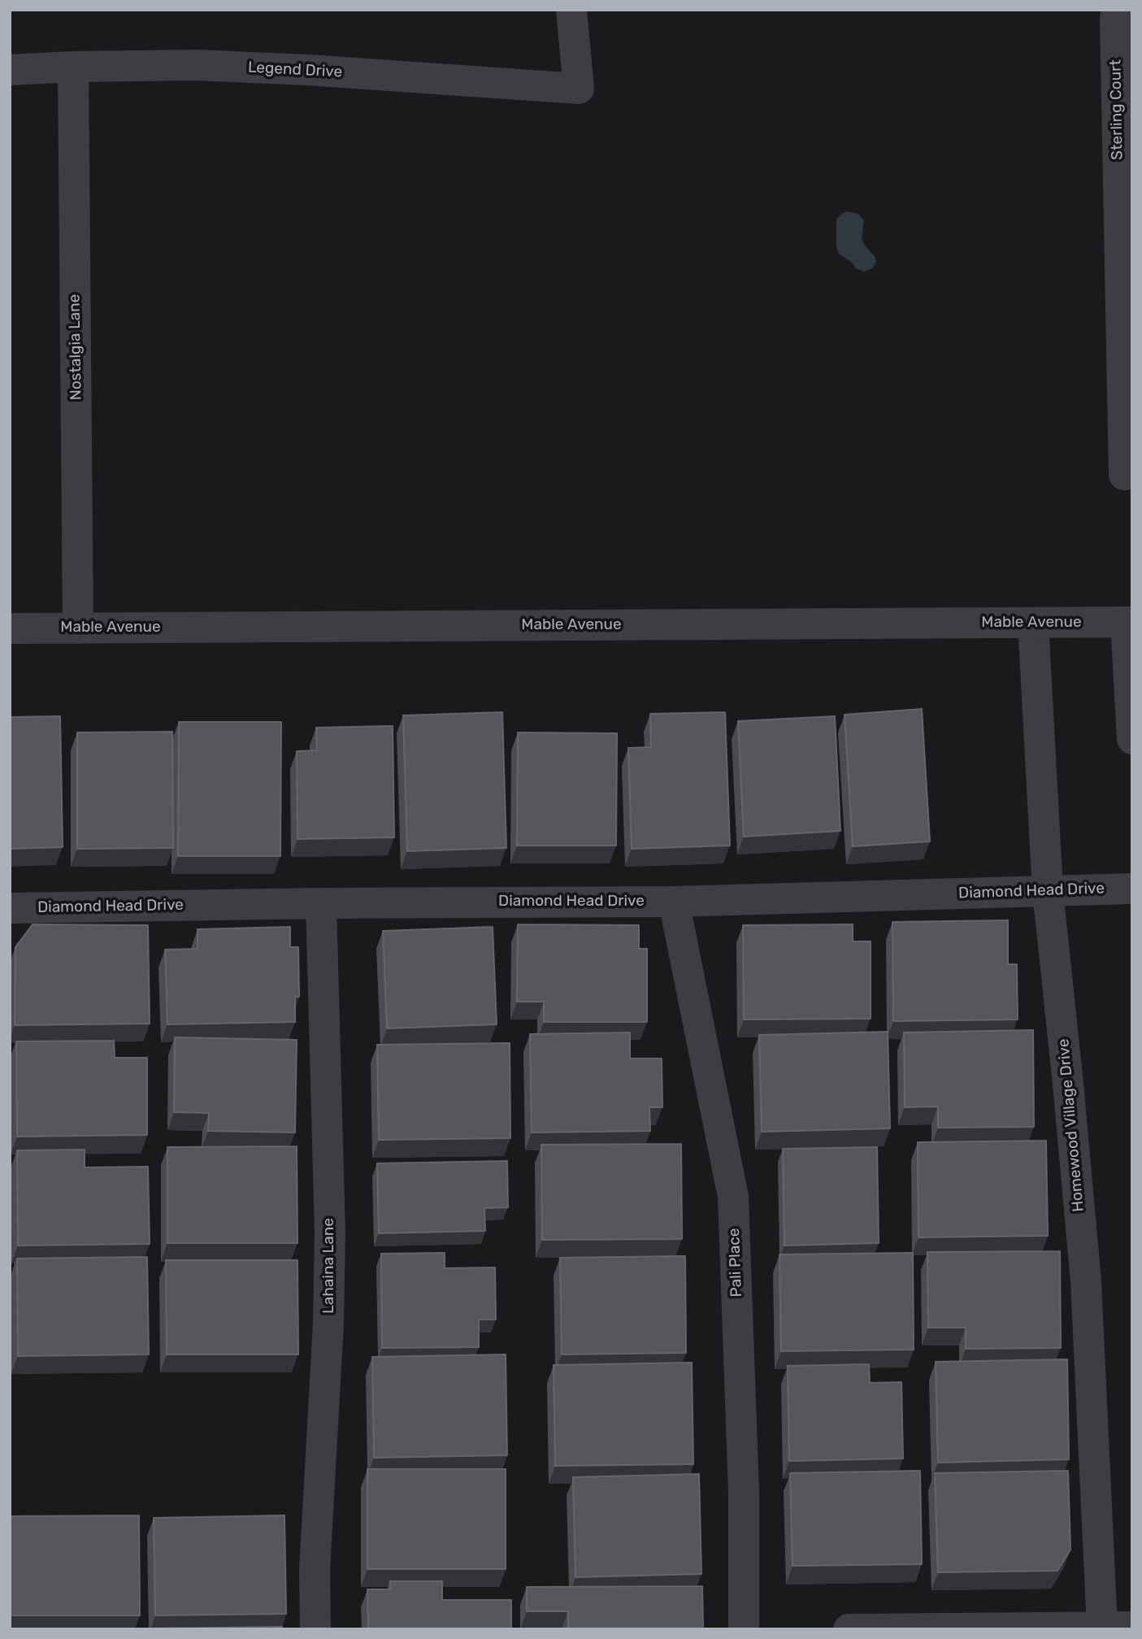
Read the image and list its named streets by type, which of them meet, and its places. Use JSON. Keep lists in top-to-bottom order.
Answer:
{
  "streets": {
    "street": [
      "Legend Drive",
      "Sterling Court",
      "Nostalgia Lane",
      "Mable Avenue",
      "Diamond Head Drive",
      "Homewood Village Drive",
      "Pali Place",
      "Lahaina Lane"
    ]
  },
  "crossings": [
    ["Legend Drive", "Nostalgia Lane"],
    ["Nostalgia Lane", "Mable Avenue"],
    ["Mable Avenue", "Homewood Village Drive"],
    ["Diamond Head Drive", "Homewood Village Drive"],
    ["Diamond Head Drive", "Pali Place"],
    ["Diamond Head Drive", "Lahaina Lane"]
  ]
}
